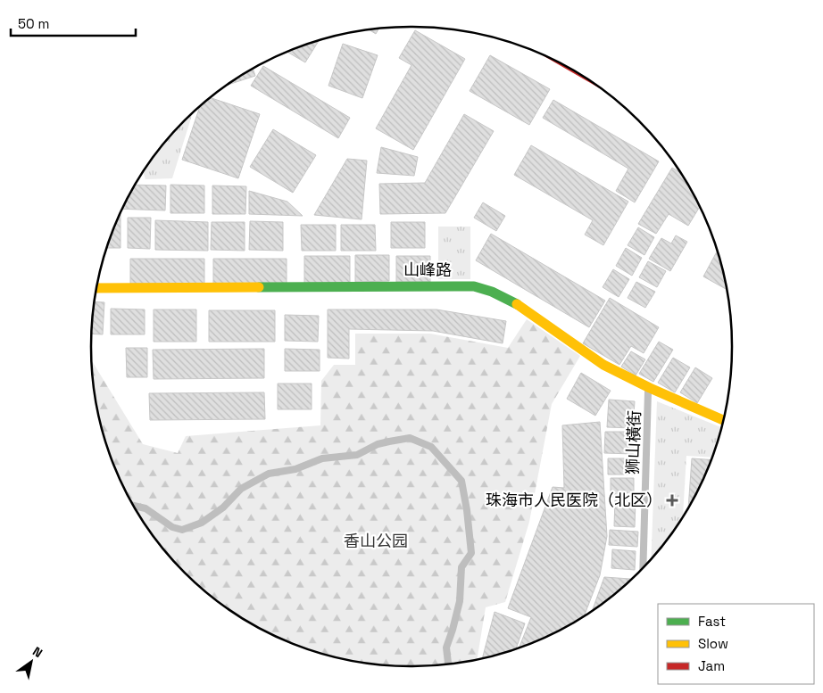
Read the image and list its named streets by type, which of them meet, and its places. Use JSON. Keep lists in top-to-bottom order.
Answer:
{
  "streets": {
    "street": ["山峰路"],
    "lane": ["狮山橫街"]
  },
  "crossings": [
    ["山峰路", "狮山橫街"]
  ],
  "parks": ["香山公园"],
  "places": {
    "health": ["珠海市人民医院（北区）"]
  },
  "legend": ["Fast", "Slow", "Jam"],
  "scale_bar": "50 m",
  "north": "top right"
}
